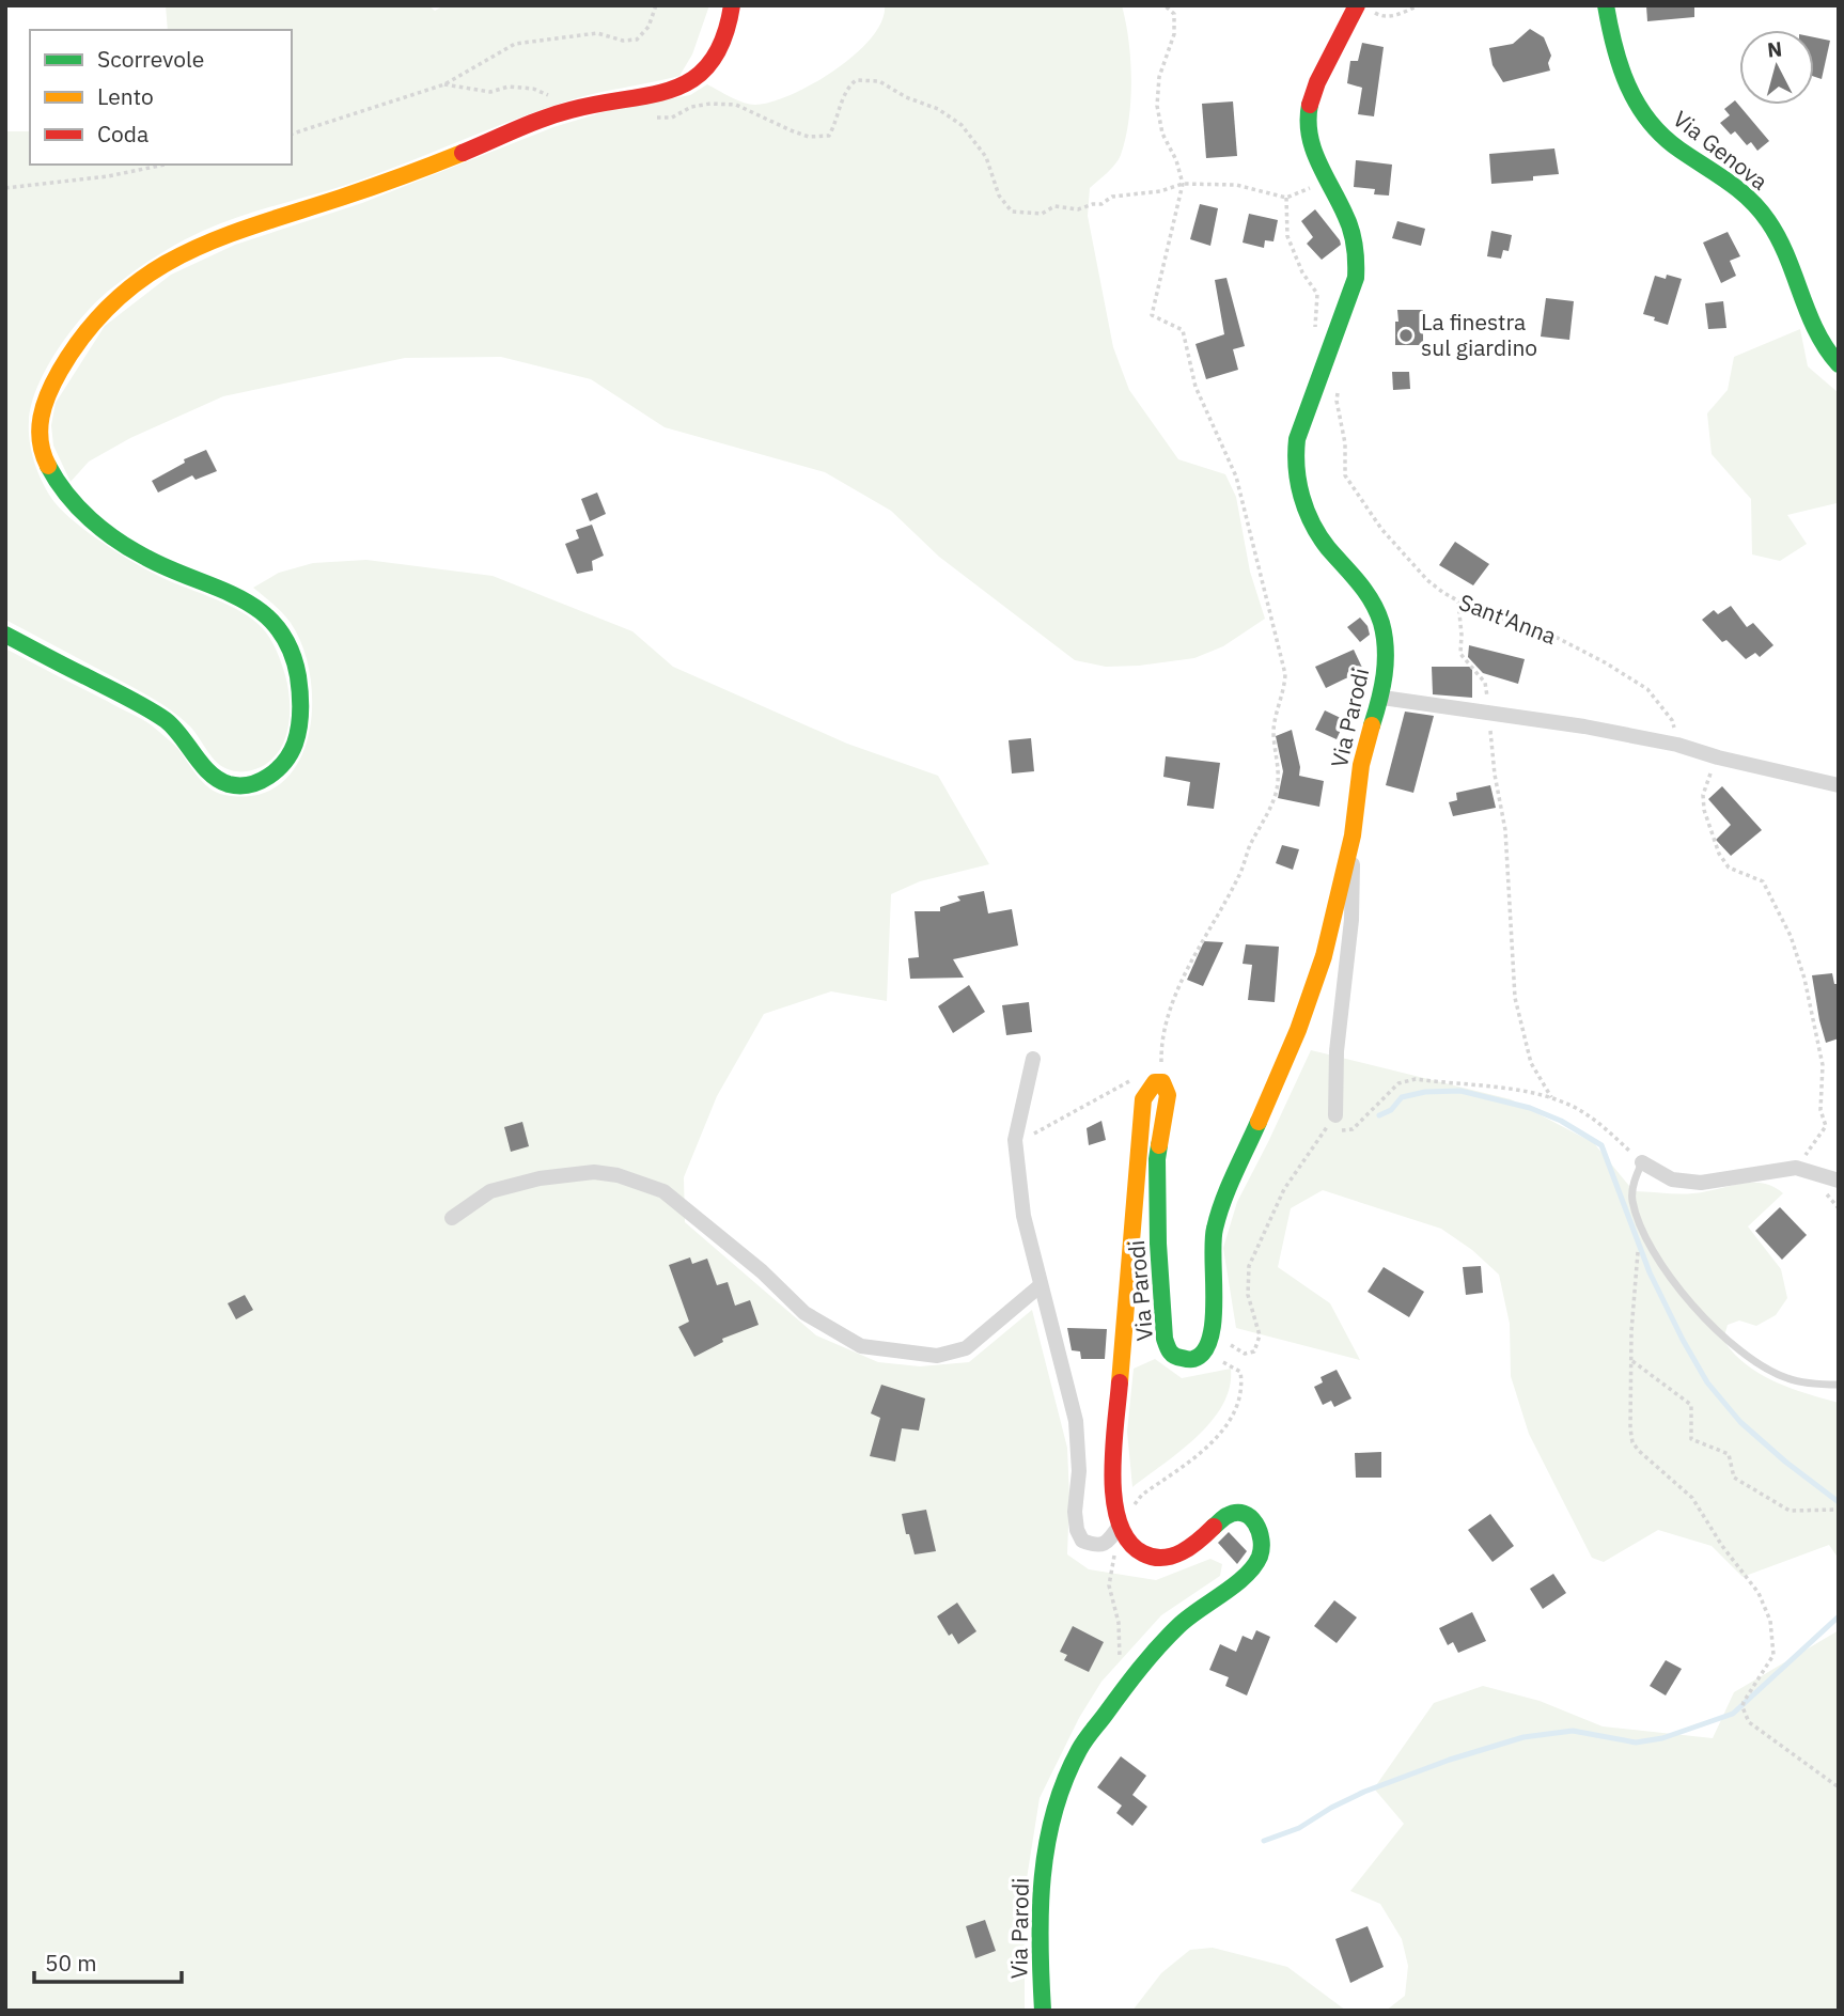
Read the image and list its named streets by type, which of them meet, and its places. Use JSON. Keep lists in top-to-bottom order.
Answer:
{
  "streets": {
    "street": ["Via Genova", "Via Parodi"],
    "path": ["Sant'Anna"]
  },
  "places": ["La finestra sul giardino"],
  "legend": ["Scorrevole", "Lento", "Coda"],
  "scale_bar": "50 m",
  "north": "top"
}
